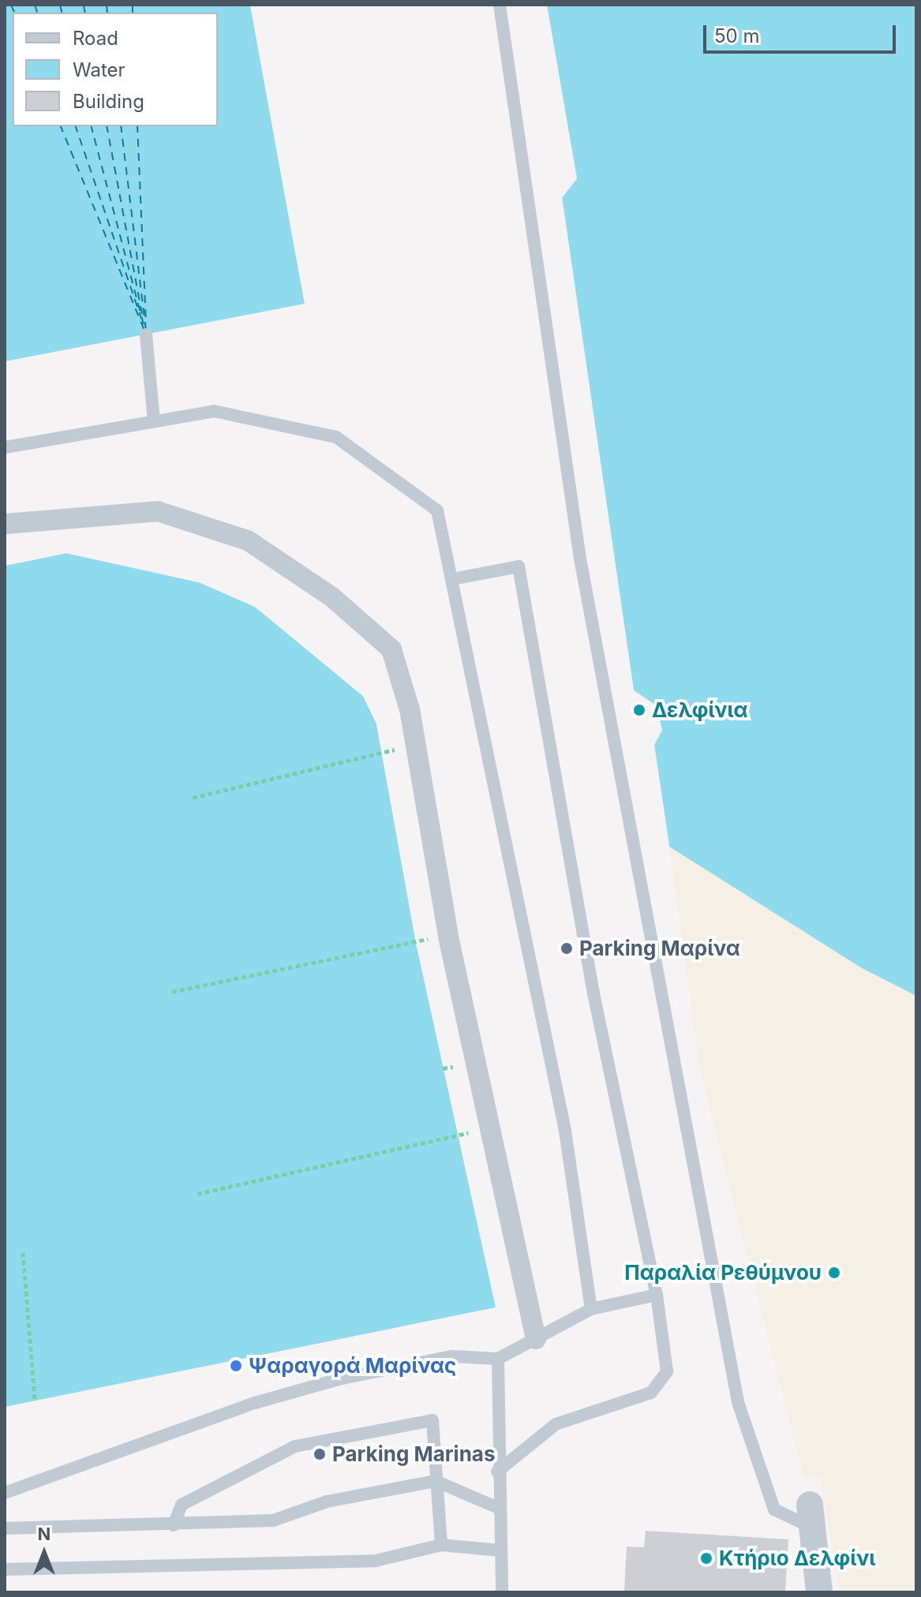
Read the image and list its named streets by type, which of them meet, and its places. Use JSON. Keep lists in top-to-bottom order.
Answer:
{
  "places": [
    "Δελφίνια",
    "Parking Μαρίνα",
    "Παραλία Ρεθύμνου",
    "Ψαραγορά Μαρίνας",
    "Parking Marinas",
    "Κτήριο Δελφίνι"
  ],
  "legend": ["Road", "Water", "Building"],
  "scale_bar": "50 m",
  "north": "top"
}
